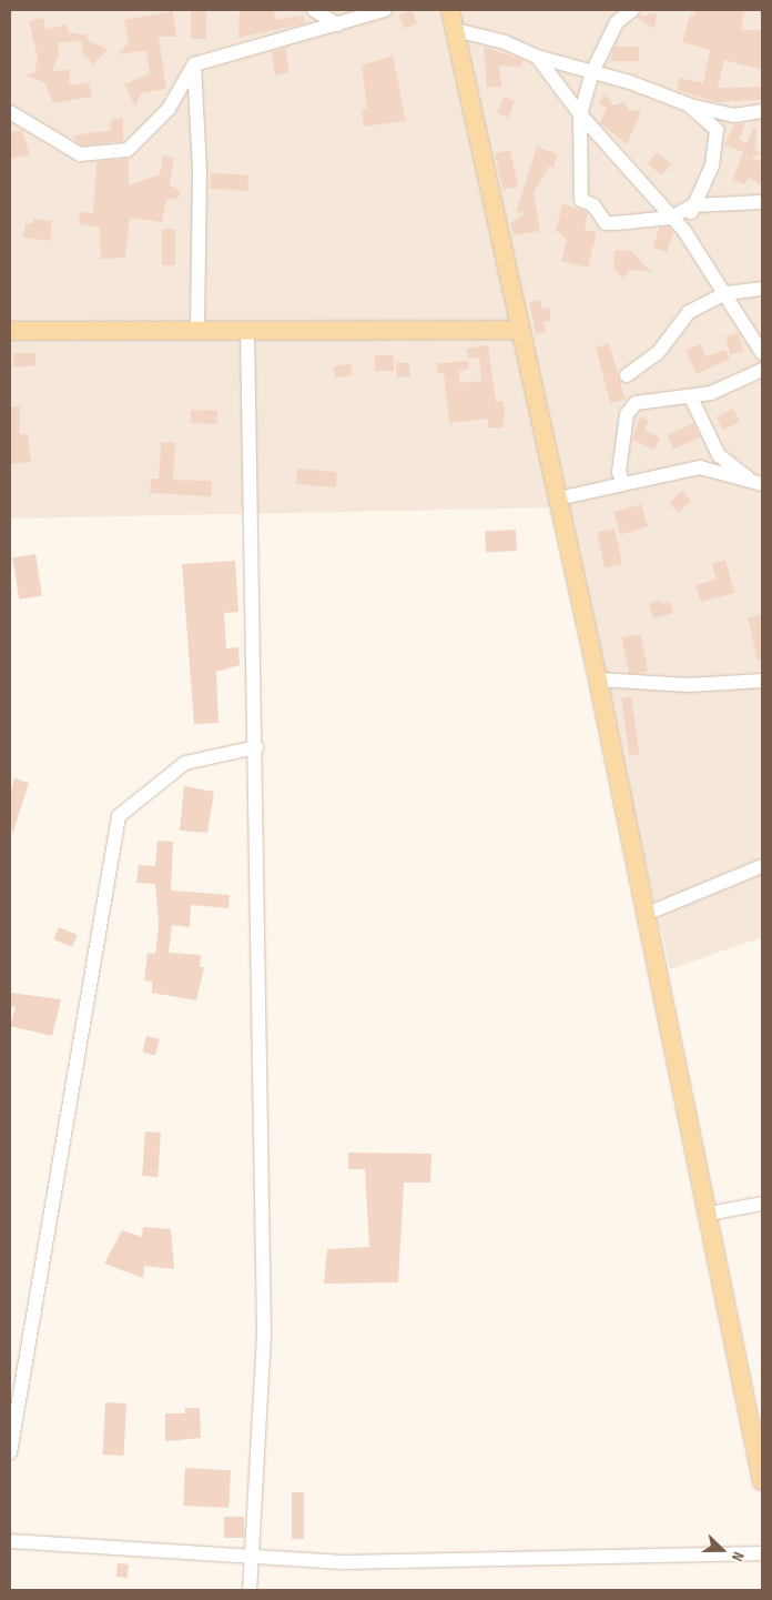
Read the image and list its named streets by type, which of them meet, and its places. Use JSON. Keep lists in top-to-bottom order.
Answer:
{
  "north": "right"
}
